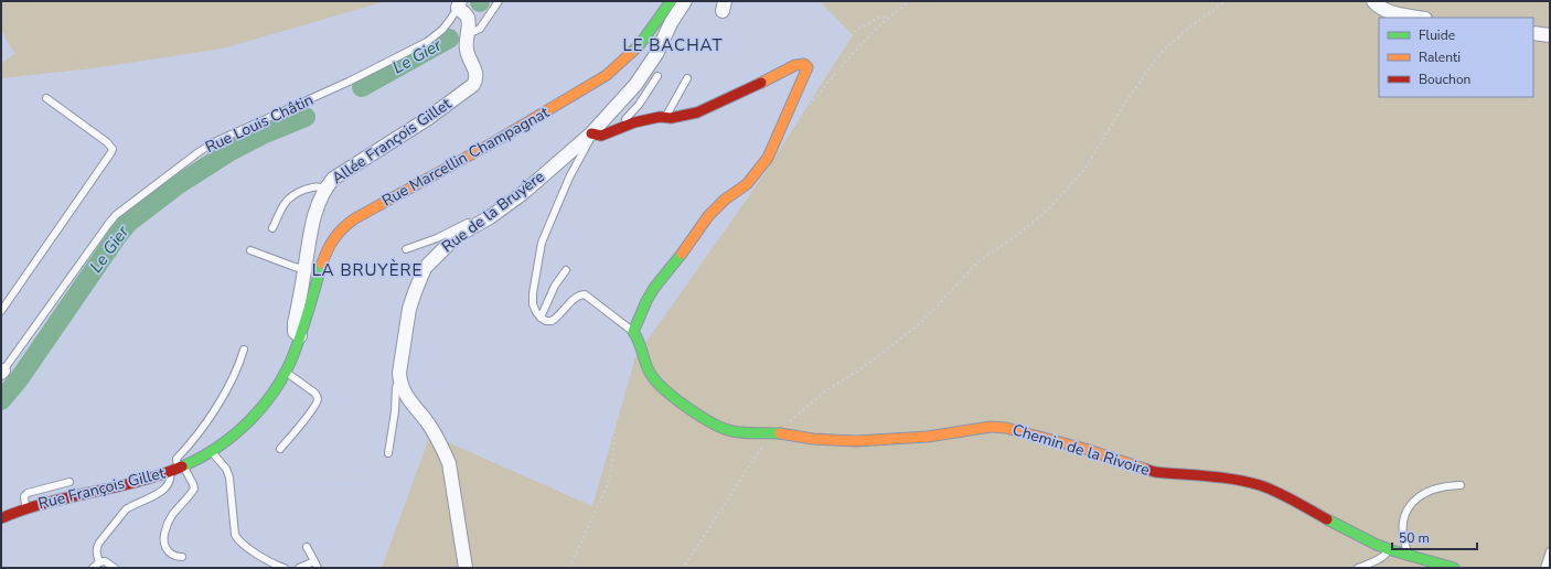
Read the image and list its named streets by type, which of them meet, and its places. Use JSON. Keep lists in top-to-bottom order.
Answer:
{
  "streets": {
    "street": [
      "Allée François Gillet",
      "Rue Marcellin Champagnat",
      "Rue de la Bruyère",
      "Chemin de la Rivoire",
      "Rue François Gillet"
    ],
    "lane": ["Rue Louis Châtin"]
  },
  "crossings": [
    ["Rue Louis Châtin", "Allée François Gillet"],
    ["Allée François Gillet", "Rue Marcellin Champagnat"],
    ["Allée François Gillet", "Rue François Gillet"],
    ["Rue Marcellin Champagnat", "Rue François Gillet"]
  ],
  "districts": ["LE BACHAT", "LA BRUYÈRE"],
  "water": ["Le Gier"],
  "legend": ["Fluide", "Ralenti", "Bouchon"],
  "scale_bar": "50 m"
}
